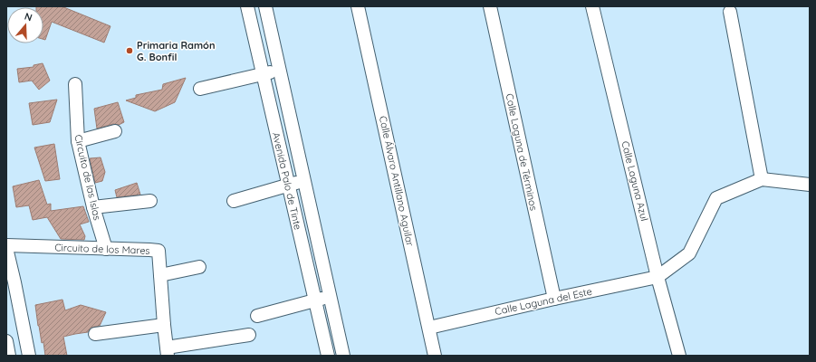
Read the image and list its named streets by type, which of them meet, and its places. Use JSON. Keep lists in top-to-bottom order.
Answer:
{
  "streets": {
    "street": [
      "Calle Laguna de Términos",
      "Circuito de las Islas",
      "Avenida Palo de Tinte",
      "Calle Álvaro Antillano Aguilar",
      "Calle Laguna Azul",
      "Circuito de los Mares",
      "Calle Laguna del Este"
    ]
  },
  "crossings": [
    ["Calle Laguna de Términos", "Calle Laguna del Este"],
    ["Circuito de las Islas", "Circuito de los Mares"],
    ["Calle Álvaro Antillano Aguilar", "Calle Laguna del Este"],
    ["Calle Laguna Azul", "Calle Laguna del Este"]
  ],
  "places": ["Primaria Ramón G. Bonfil"],
  "north": "top"
}
